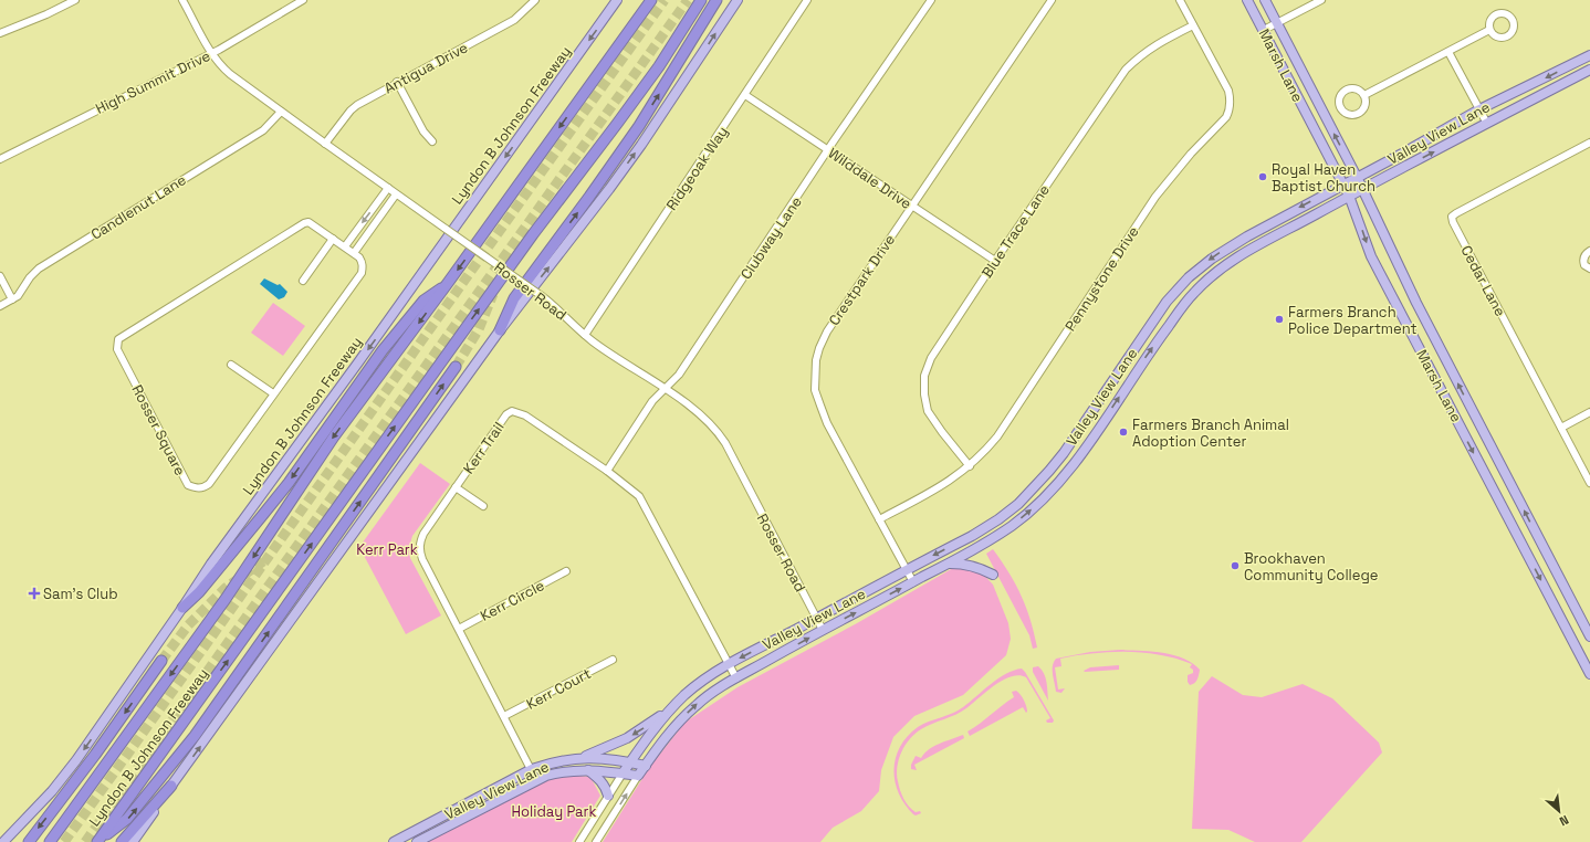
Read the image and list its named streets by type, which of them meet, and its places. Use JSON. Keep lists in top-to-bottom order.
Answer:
{
  "streets": {
    "highway": ["Lyndon B Johnson Freeway"],
    "main road": ["Marsh Lane", "Valley View Lane"],
    "street": [
      "Antigua Drive",
      "High Summit Drive",
      "Ridgeoak Way",
      "Wilddale Drive",
      "Candlenut Lane",
      "Blue Trace Lane",
      "Clubway Lane",
      "Pennystone Drive",
      "Crestpark Drive",
      "Cedar Lane",
      "Rosser Road",
      "Rosser Square",
      "Kerr Trail",
      "Kerr Circle",
      "Kerr Court"
    ]
  },
  "crossings": [
    ["Marsh Lane", "Valley View Lane"],
    ["Antigua Drive", "Rosser Road"],
    ["High Summit Drive", "Rosser Road"],
    ["Valley View Lane", "Crestpark Drive"],
    ["Valley View Lane", "Rosser Road"],
    ["Valley View Lane", "Kerr Trail"],
    ["Ridgeoak Way", "Wilddale Drive"],
    ["Ridgeoak Way", "Rosser Road"],
    ["Wilddale Drive", "Blue Trace Lane"],
    ["Wilddale Drive", "Clubway Lane"],
    ["Wilddale Drive", "Crestpark Drive"],
    ["Candlenut Lane", "Rosser Road"],
    ["Blue Trace Lane", "Pennystone Drive"],
    ["Clubway Lane", "Rosser Road"],
    ["Clubway Lane", "Kerr Trail"],
    ["Pennystone Drive", "Crestpark Drive"],
    ["Kerr Trail", "Kerr Circle"],
    ["Kerr Trail", "Kerr Court"]
  ],
  "parks": ["Kerr Park", "Holiday Park"],
  "places": {
    "other": [
      "Royal Haven Baptist Church",
      "Farmers Branch Police Department",
      "Farmers Branch Animal Adoption Center",
      "Brookhaven Community College"
    ],
    "health": ["Sam's Club"]
  },
  "north": "bottom right"
}
